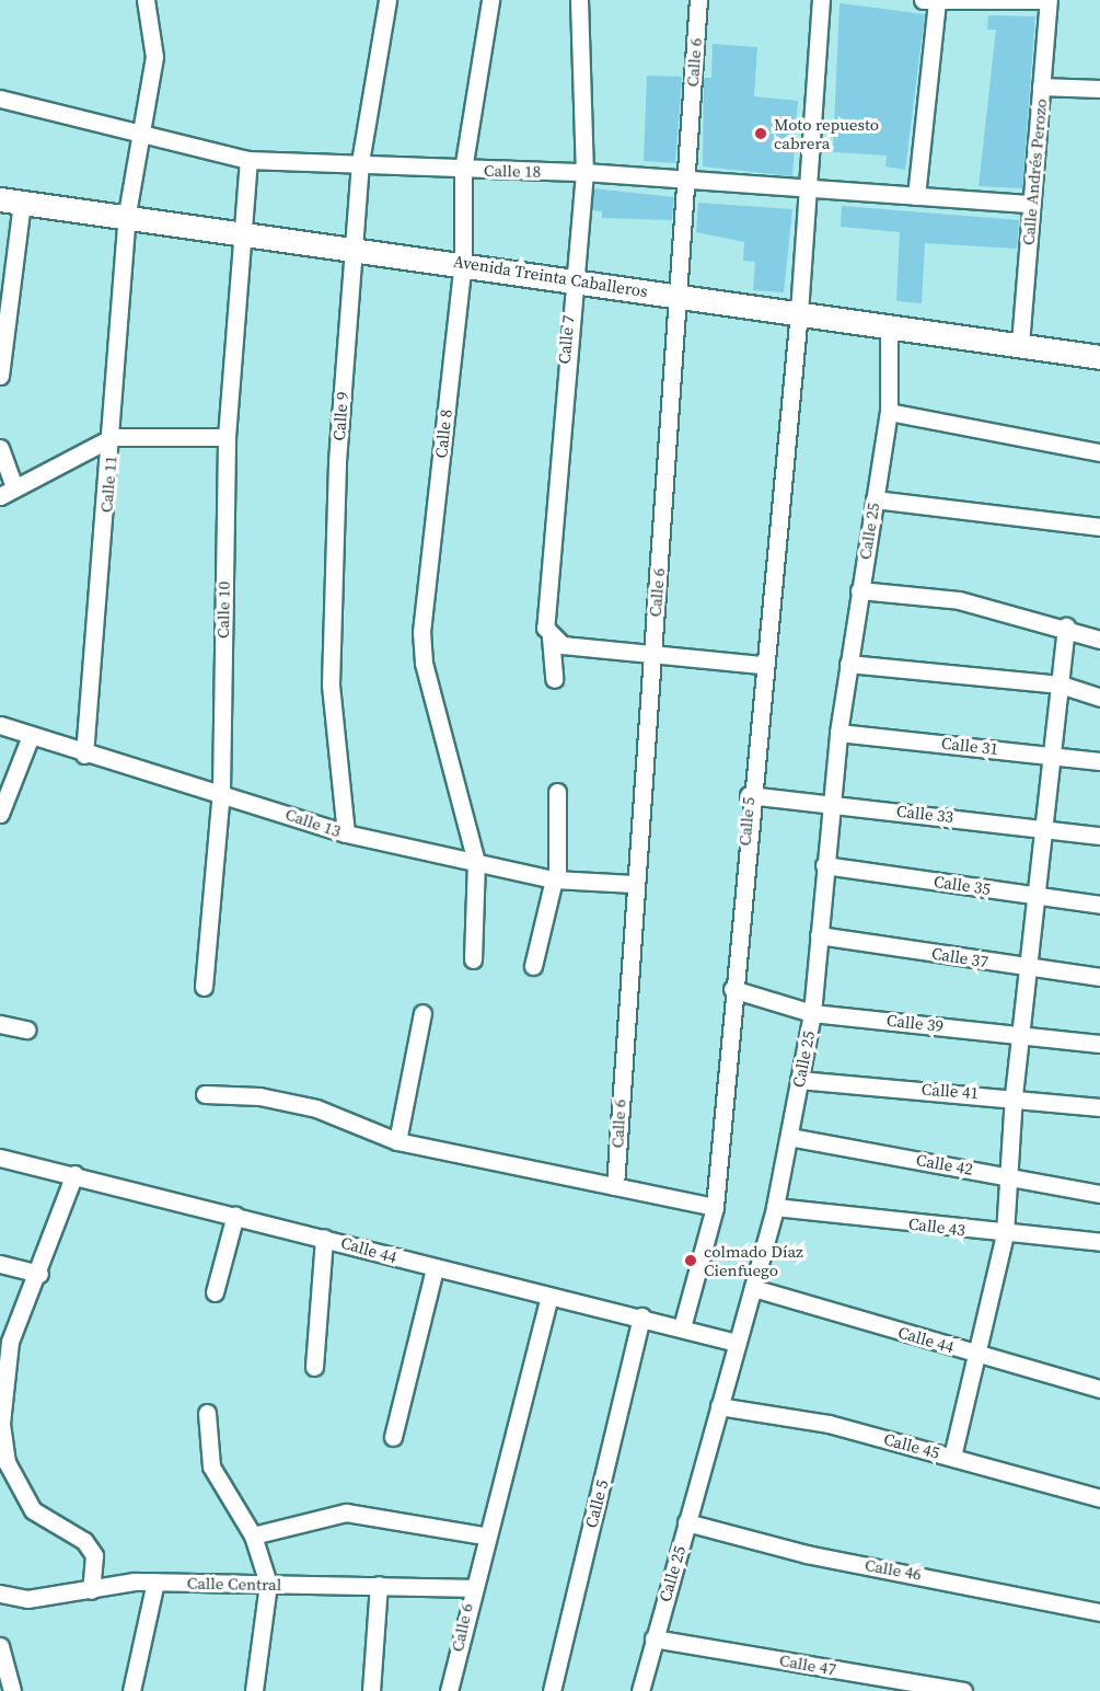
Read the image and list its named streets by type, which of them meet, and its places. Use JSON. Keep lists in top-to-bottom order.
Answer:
{
  "streets": {
    "street": [
      "Calle 6",
      "Calle 18",
      "Calle Andrés Perozo",
      "Avenida Treinta Caballeros",
      "Calle 7",
      "Calle 9",
      "Calle 8",
      "Calle 11",
      "Calle 25",
      "Calle 10",
      "Calle 31",
      "Calle 33",
      "Calle 5",
      "Calle 13",
      "Calle 35",
      "Calle 37",
      "Calle 39",
      "Calle 41",
      "Calle 42",
      "Calle 43",
      "Calle 44",
      "Calle 45",
      "Calle 46",
      "Calle Central",
      "Calle 47"
    ]
  },
  "crossings": [
    ["Calle 6", "Calle 18"],
    ["Calle 6", "Avenida Treinta Caballeros"],
    ["Calle 6", "Calle 13"],
    ["Calle 6", "Calle 44"],
    ["Calle 6", "Calle Central"],
    ["Calle 18", "Calle Andrés Perozo"],
    ["Calle 18", "Calle 7"],
    ["Calle 18", "Calle 9"],
    ["Calle 18", "Calle 8"],
    ["Calle 18", "Calle 11"],
    ["Calle 18", "Calle 10"],
    ["Calle 18", "Calle 5"],
    ["Calle Andrés Perozo", "Avenida Treinta Caballeros"],
    ["Avenida Treinta Caballeros", "Calle 7"],
    ["Avenida Treinta Caballeros", "Calle 9"],
    ["Avenida Treinta Caballeros", "Calle 8"],
    ["Avenida Treinta Caballeros", "Calle 11"],
    ["Avenida Treinta Caballeros", "Calle 25"],
    ["Avenida Treinta Caballeros", "Calle 10"],
    ["Avenida Treinta Caballeros", "Calle 5"],
    ["Calle 9", "Calle 13"],
    ["Calle 8", "Calle 13"],
    ["Calle 11", "Calle 13"],
    ["Calle 25", "Calle 31"],
    ["Calle 25", "Calle 33"],
    ["Calle 25", "Calle 35"],
    ["Calle 25", "Calle 37"],
    ["Calle 25", "Calle 39"],
    ["Calle 25", "Calle 41"],
    ["Calle 25", "Calle 42"],
    ["Calle 25", "Calle 43"],
    ["Calle 25", "Calle 44"],
    ["Calle 25", "Calle 45"],
    ["Calle 25", "Calle 46"],
    ["Calle 25", "Calle 47"],
    ["Calle 10", "Calle 13"],
    ["Calle 33", "Calle 5"],
    ["Calle 5", "Calle 39"],
    ["Calle 5", "Calle 44"]
  ],
  "places": ["Moto repuesto cabrera", "colmado Díaz Cienfuego"]
}
